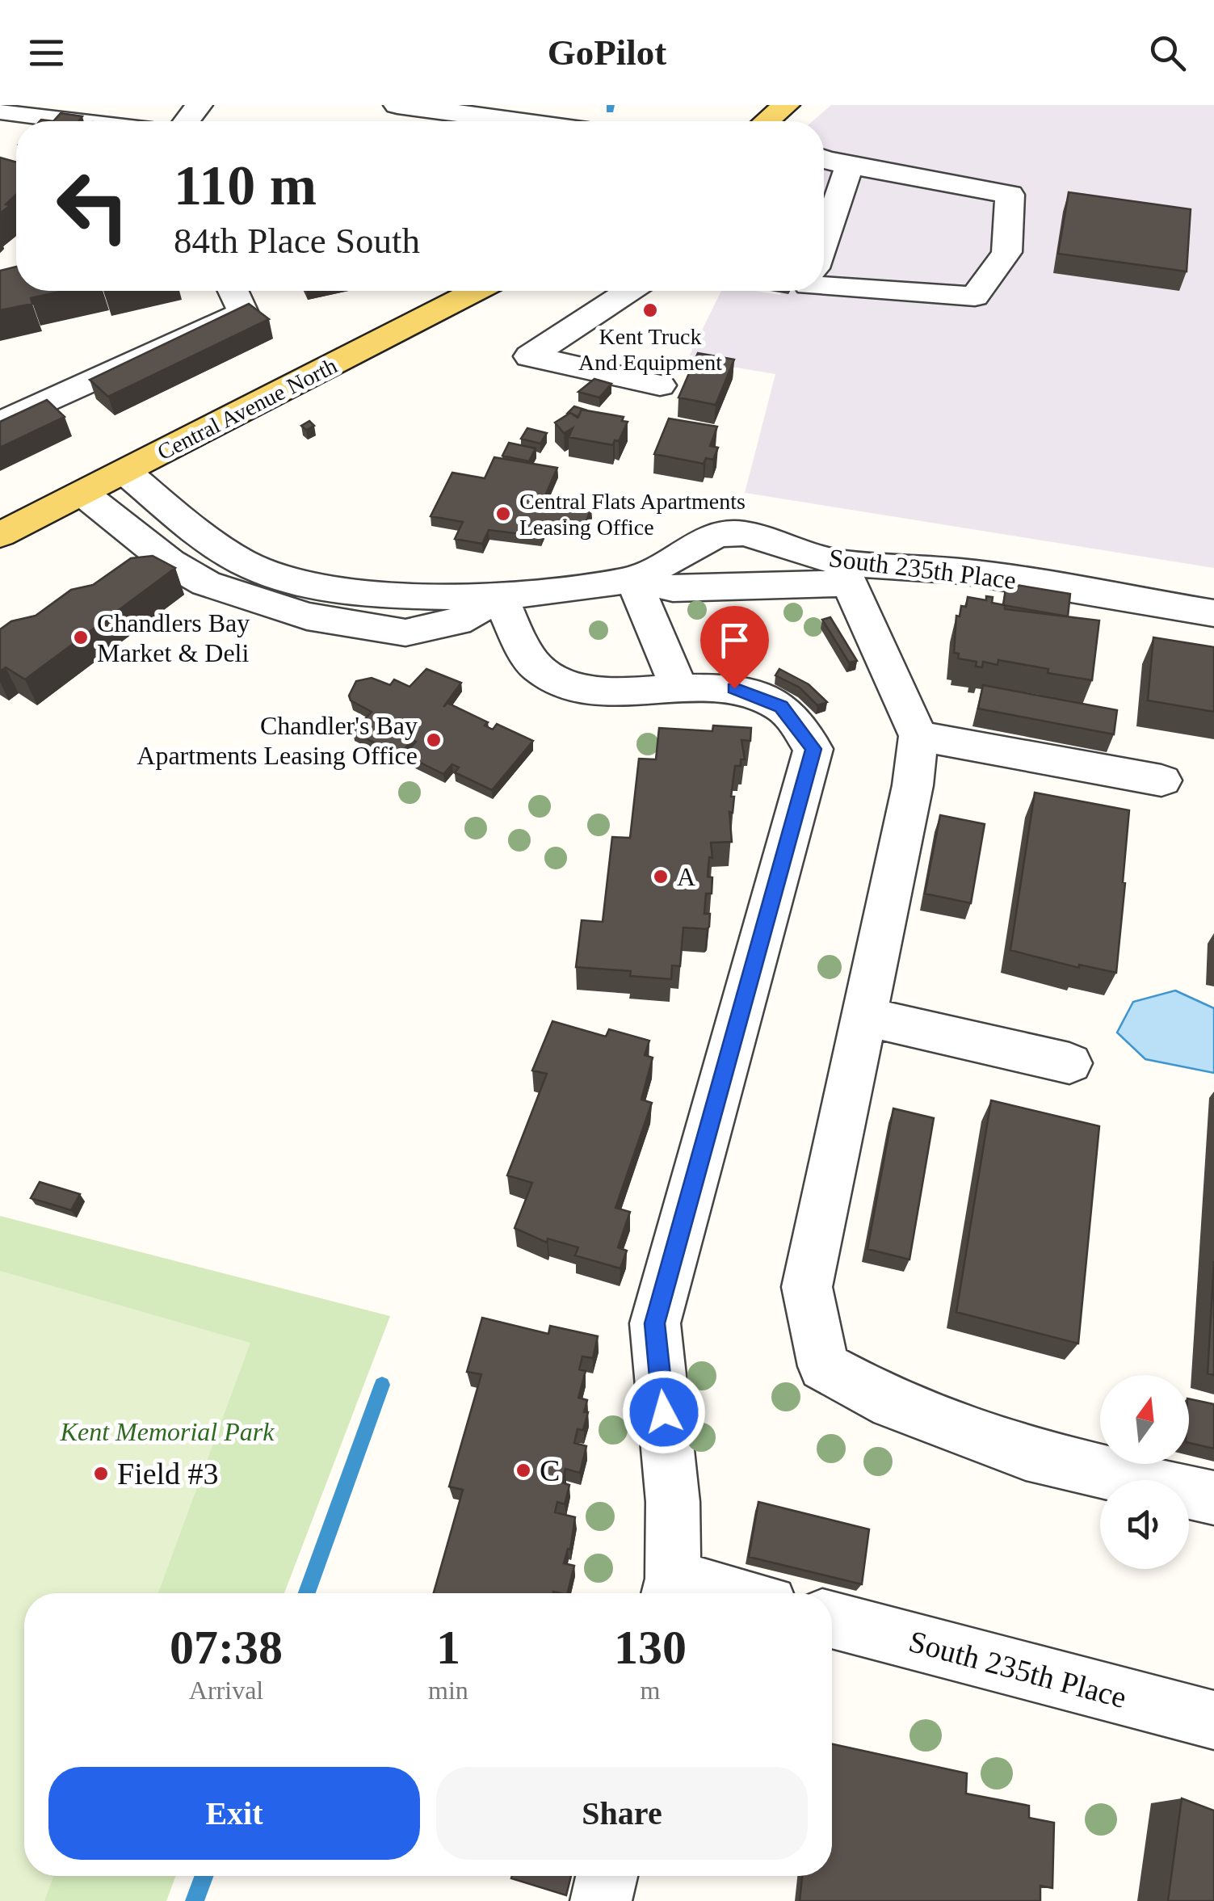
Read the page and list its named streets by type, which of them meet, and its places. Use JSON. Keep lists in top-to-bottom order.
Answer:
{
  "streets": {
    "main road": ["Central Avenue North"],
    "street": ["South 235th Place"]
  },
  "crossings": [
    ["Central Avenue North", "South 235th Place"]
  ],
  "parks": ["Kent Memorial Park"],
  "places": [
    "Kent Truck And Equipment",
    "Central Flats Apartments Leasing Office",
    "Chandlers Bay Market & Deli",
    "Chandler's Bay Apartments Leasing Office",
    "A",
    "C",
    "Field #3"
  ],
  "north": "top",
  "page": {
    "header": "GoPilot",
    "turn": ["110 m", "84th Place South"],
    "eta": [
      "07:38",
      "Arrival",
      "1",
      "min",
      "130",
      "m"
    ],
    "buttons": ["Exit", "Share"]
  }
}
